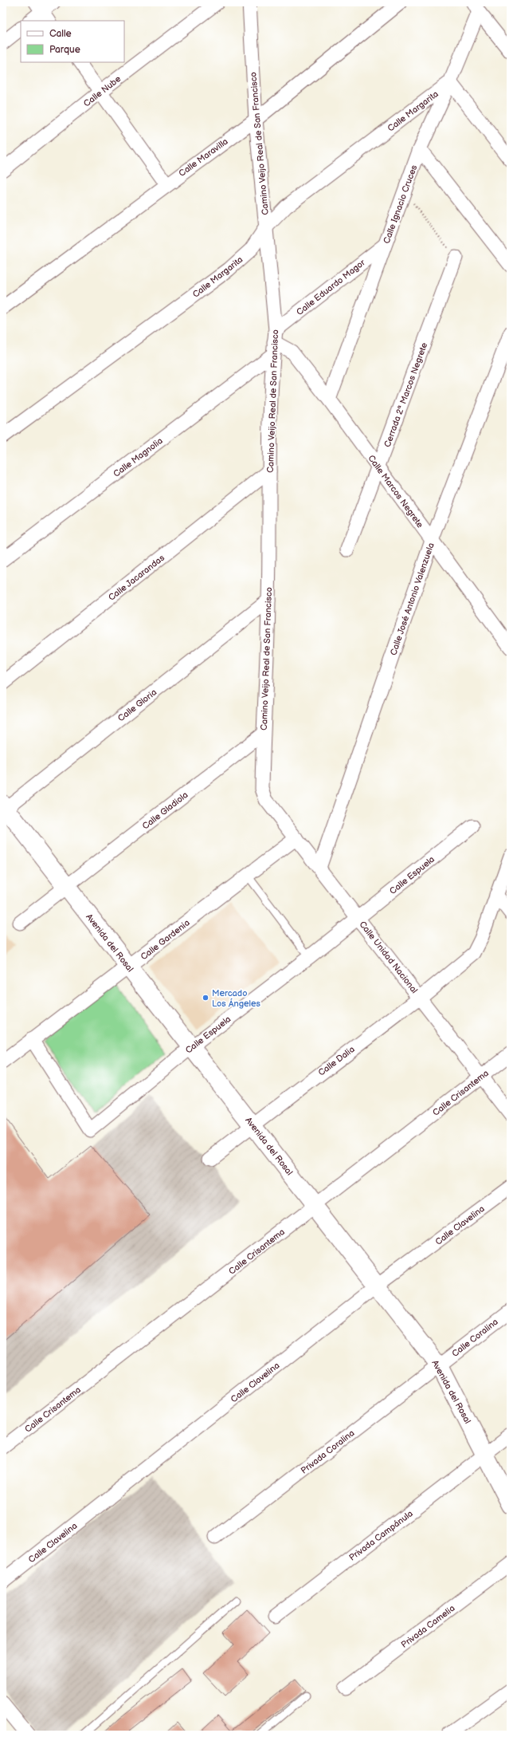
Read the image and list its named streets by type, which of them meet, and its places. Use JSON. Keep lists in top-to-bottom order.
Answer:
{
  "streets": {
    "street": [
      "Calle Nube",
      "Calle Margarita",
      "Camino Veijo Real de San Francisco",
      "Calle Maravilla",
      "Calle Ignacio Cruces",
      "Calle Eduardo Magor",
      "Cerrada 2ª Marcos Negrete",
      "Calle Magnolia",
      "Calle Marcos Negrete",
      "Calle Jacarandas",
      "Calle José Antonio Valenzuela",
      "Calle Gloria",
      "Calle Gladiola",
      "Calle Espuela",
      "Calle Gardenia",
      "Avenida del Rosal",
      "Calle Unidad Nacional",
      "Calle Dalia",
      "Calle Crisantema",
      "Calle Clavelina",
      "Calle Coralina",
      "Privada Coralina",
      "Privada Campánula",
      "Privada Camelia"
    ]
  },
  "crossings": [
    ["Calle Margarita", "Camino Veijo Real de San Francisco"],
    ["Calle Margarita", "Calle Ignacio Cruces"],
    ["Camino Veijo Real de San Francisco", "Calle Maravilla"],
    ["Camino Veijo Real de San Francisco", "Calle Eduardo Magor"],
    ["Camino Veijo Real de San Francisco", "Calle Magnolia"],
    ["Camino Veijo Real de San Francisco", "Calle Marcos Negrete"],
    ["Camino Veijo Real de San Francisco", "Calle Jacarandas"],
    ["Camino Veijo Real de San Francisco", "Calle Gloria"],
    ["Camino Veijo Real de San Francisco", "Calle Gladiola"],
    ["Camino Veijo Real de San Francisco", "Calle Unidad Nacional"],
    ["Calle Ignacio Cruces", "Calle Eduardo Magor"],
    ["Calle Ignacio Cruces", "Calle Marcos Negrete"],
    ["Calle Eduardo Magor", "Calle Magnolia"],
    ["Calle Eduardo Magor", "Calle Marcos Negrete"],
    ["Cerrada 2ª Marcos Negrete", "Calle Marcos Negrete"],
    ["Calle Magnolia", "Calle Marcos Negrete"],
    ["Calle Marcos Negrete", "Calle José Antonio Valenzuela"],
    ["Calle José Antonio Valenzuela", "Calle Unidad Nacional"],
    ["Calle Gloria", "Avenida del Rosal"],
    ["Calle Gladiola", "Avenida del Rosal"],
    ["Calle Espuela", "Calle Gardenia"],
    ["Calle Espuela", "Avenida del Rosal"],
    ["Calle Espuela", "Calle Unidad Nacional"],
    ["Calle Gardenia", "Avenida del Rosal"],
    ["Calle Gardenia", "Calle Unidad Nacional"],
    ["Avenida del Rosal", "Calle Dalia"],
    ["Avenida del Rosal", "Calle Crisantema"],
    ["Avenida del Rosal", "Calle Clavelina"],
    ["Avenida del Rosal", "Calle Coralina"],
    ["Avenida del Rosal", "Privada Coralina"],
    ["Avenida del Rosal", "Privada Campánula"],
    ["Calle Unidad Nacional", "Calle Dalia"],
    ["Calle Unidad Nacional", "Calle Crisantema"],
    ["Calle Coralina", "Privada Coralina"]
  ],
  "places": ["Mercado Los Ángeles"],
  "legend": ["Calle", "Parque"]
}
